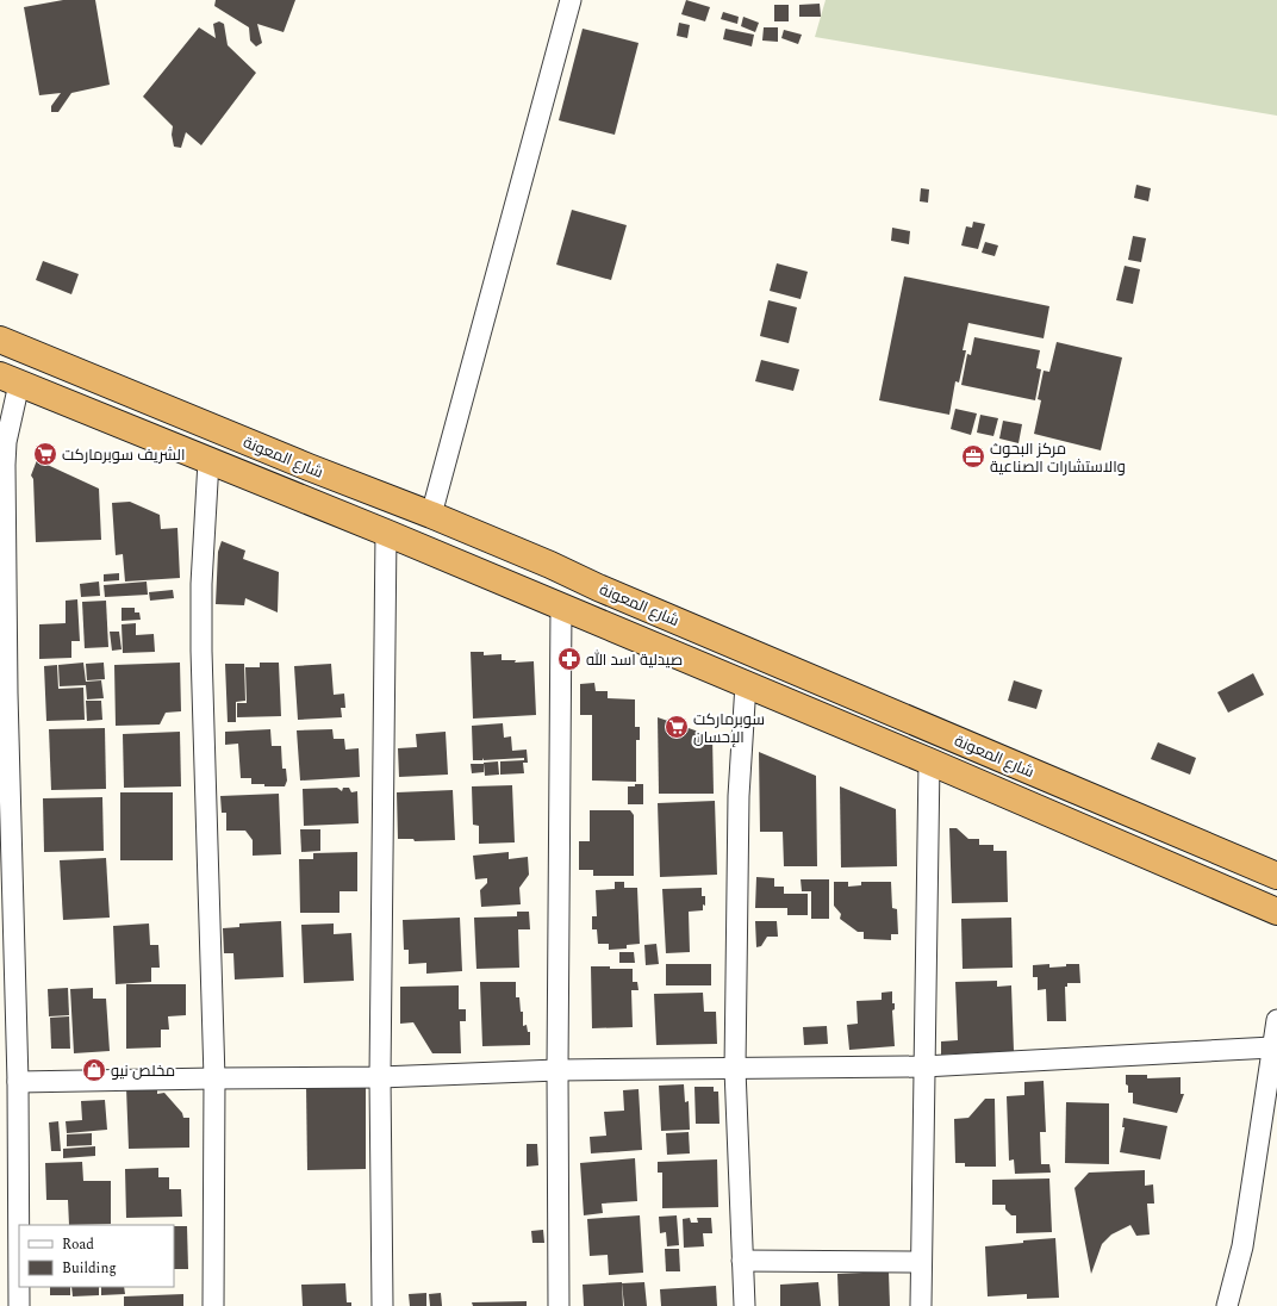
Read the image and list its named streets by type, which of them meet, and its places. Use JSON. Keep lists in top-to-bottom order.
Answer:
{
  "streets": {
    "highway": ["شارع المعونة"]
  },
  "places": {
    "supermarket": ["الشريف سوبرماركت", "سوبرماركت الإحسان"],
    "office": ["مركز البحوث والاستشارات الصناعية"],
    "pharmacy": ["صيدلية اسد الله"],
    "shop": ["مخلص نيو"]
  },
  "legend": ["Road", "Building"]
}
